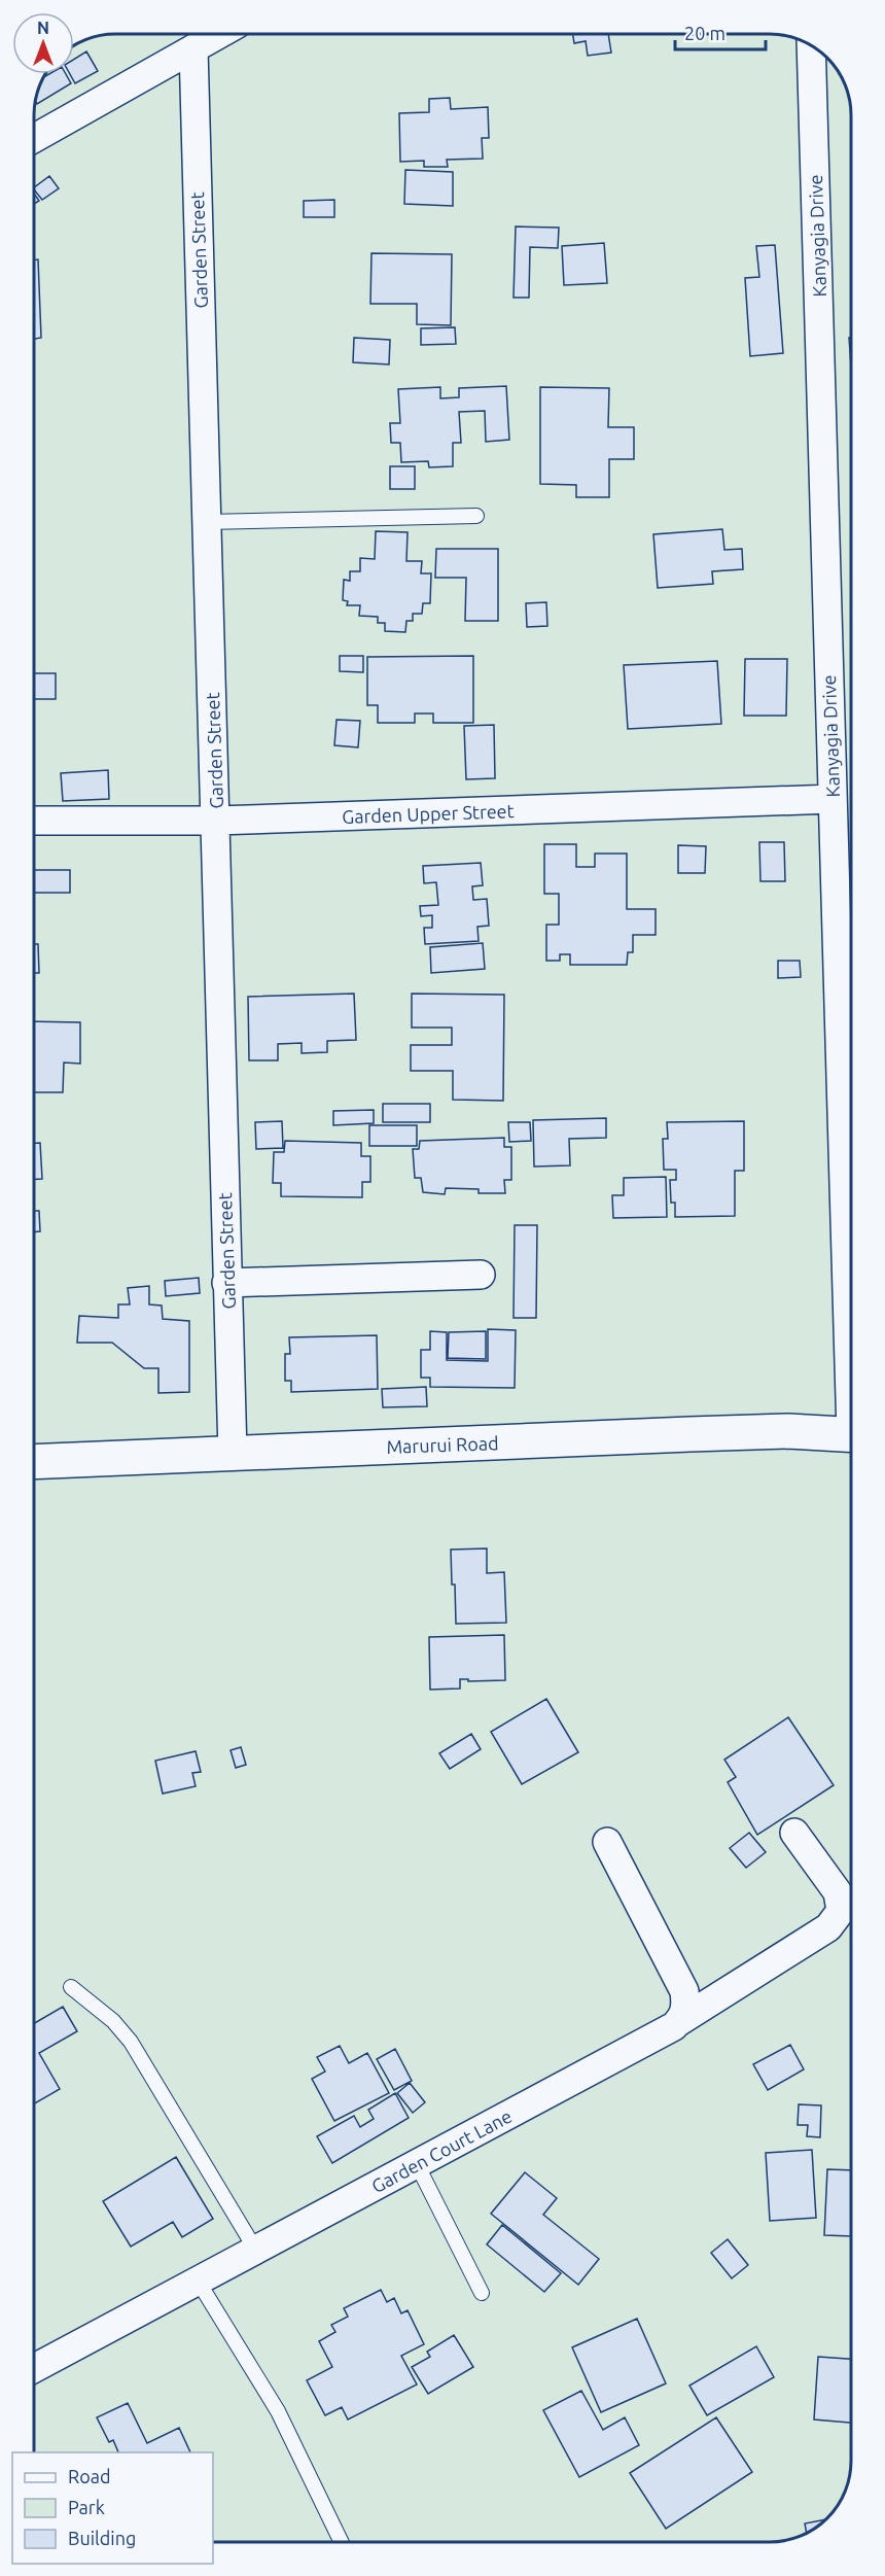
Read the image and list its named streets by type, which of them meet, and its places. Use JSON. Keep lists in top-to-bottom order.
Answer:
{
  "streets": {
    "street": [
      "Kanyagia Drive",
      "Garden Street",
      "Garden Upper Street",
      "Marurui Road",
      "Garden Court Lane"
    ]
  },
  "crossings": [
    ["Kanyagia Drive", "Garden Upper Street"],
    ["Garden Street", "Garden Upper Street"],
    ["Garden Street", "Marurui Road"]
  ],
  "legend": ["Road", "Park", "Building"],
  "scale_bar": "20 m",
  "north": "top"
}
